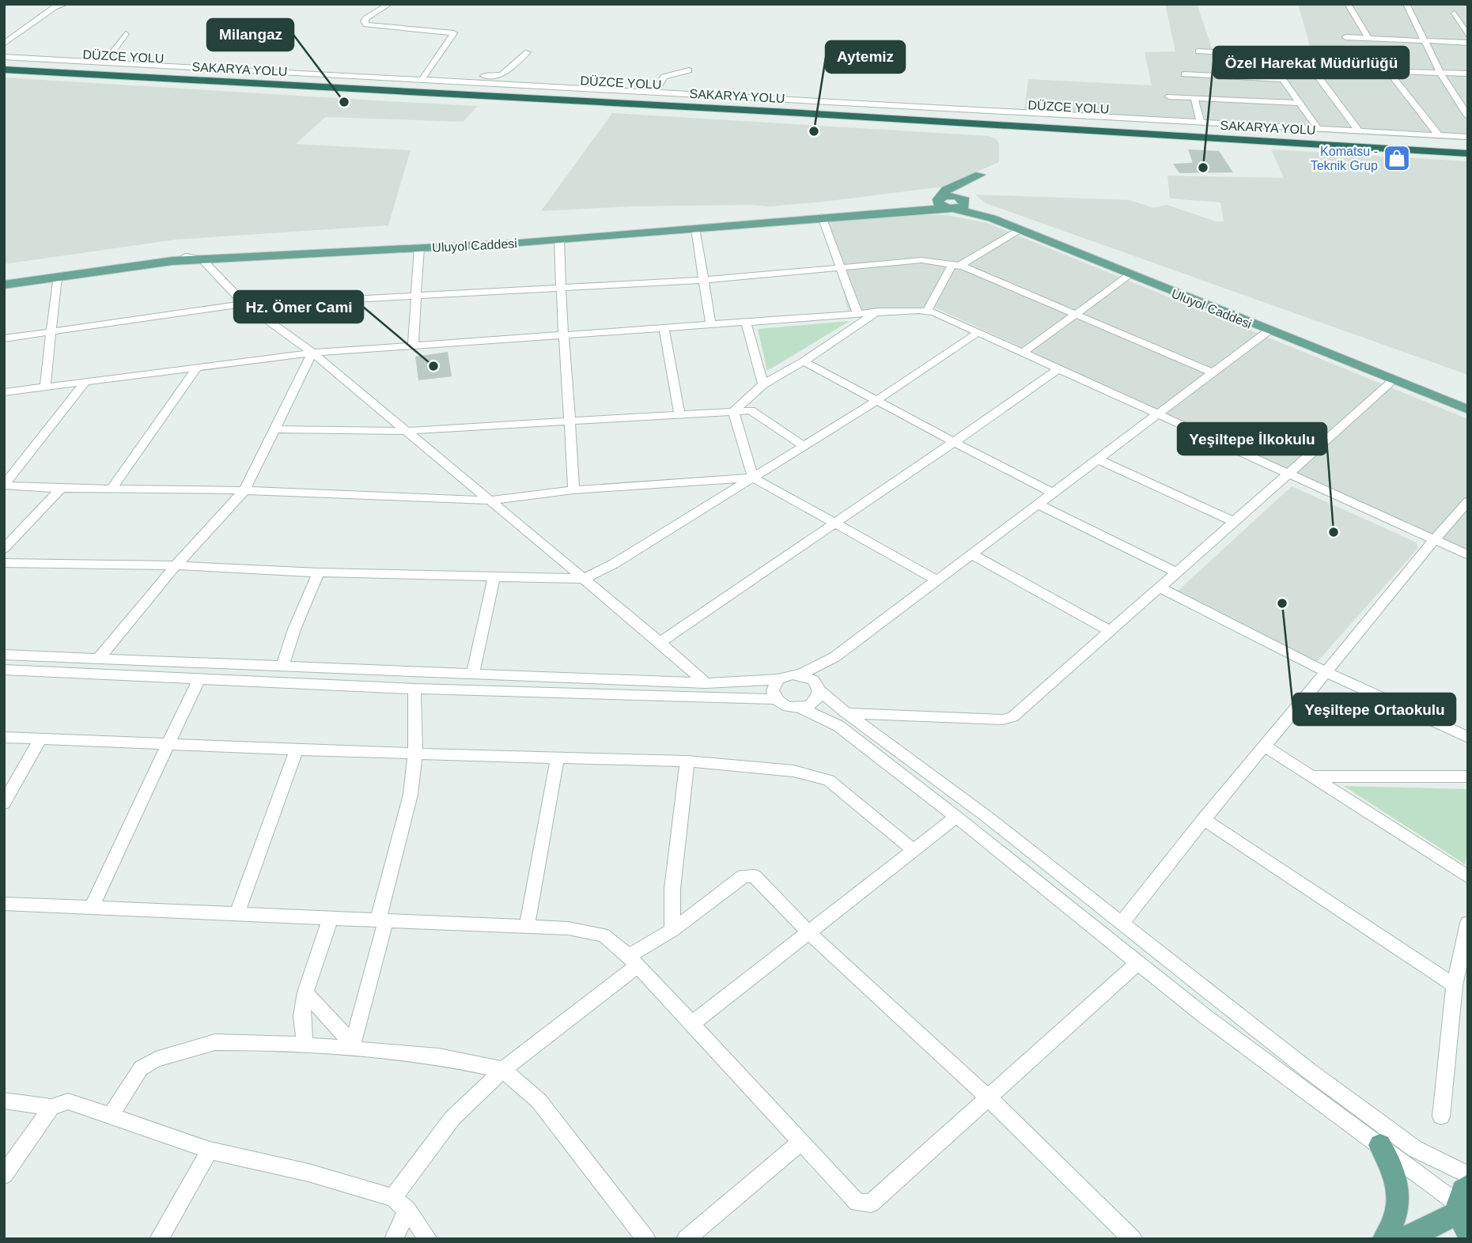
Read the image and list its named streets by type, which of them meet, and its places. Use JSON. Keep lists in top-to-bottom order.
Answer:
{
  "streets": {
    "highway": ["DÜZCE YOLU", "SAKARYA YOLU"],
    "main road": ["Uluyol Caddesi"]
  },
  "places": {
    "other": [
      "Milangaz",
      "Aytemiz",
      "Özel Harekat Müdürlüğü",
      "Hz. Ömer Cami",
      "Yeşiltepe İlkokulu",
      "Yeşiltepe Ortaokulu"
    ],
    "shop": ["Komatsu - Teknik Grup"]
  }
}
